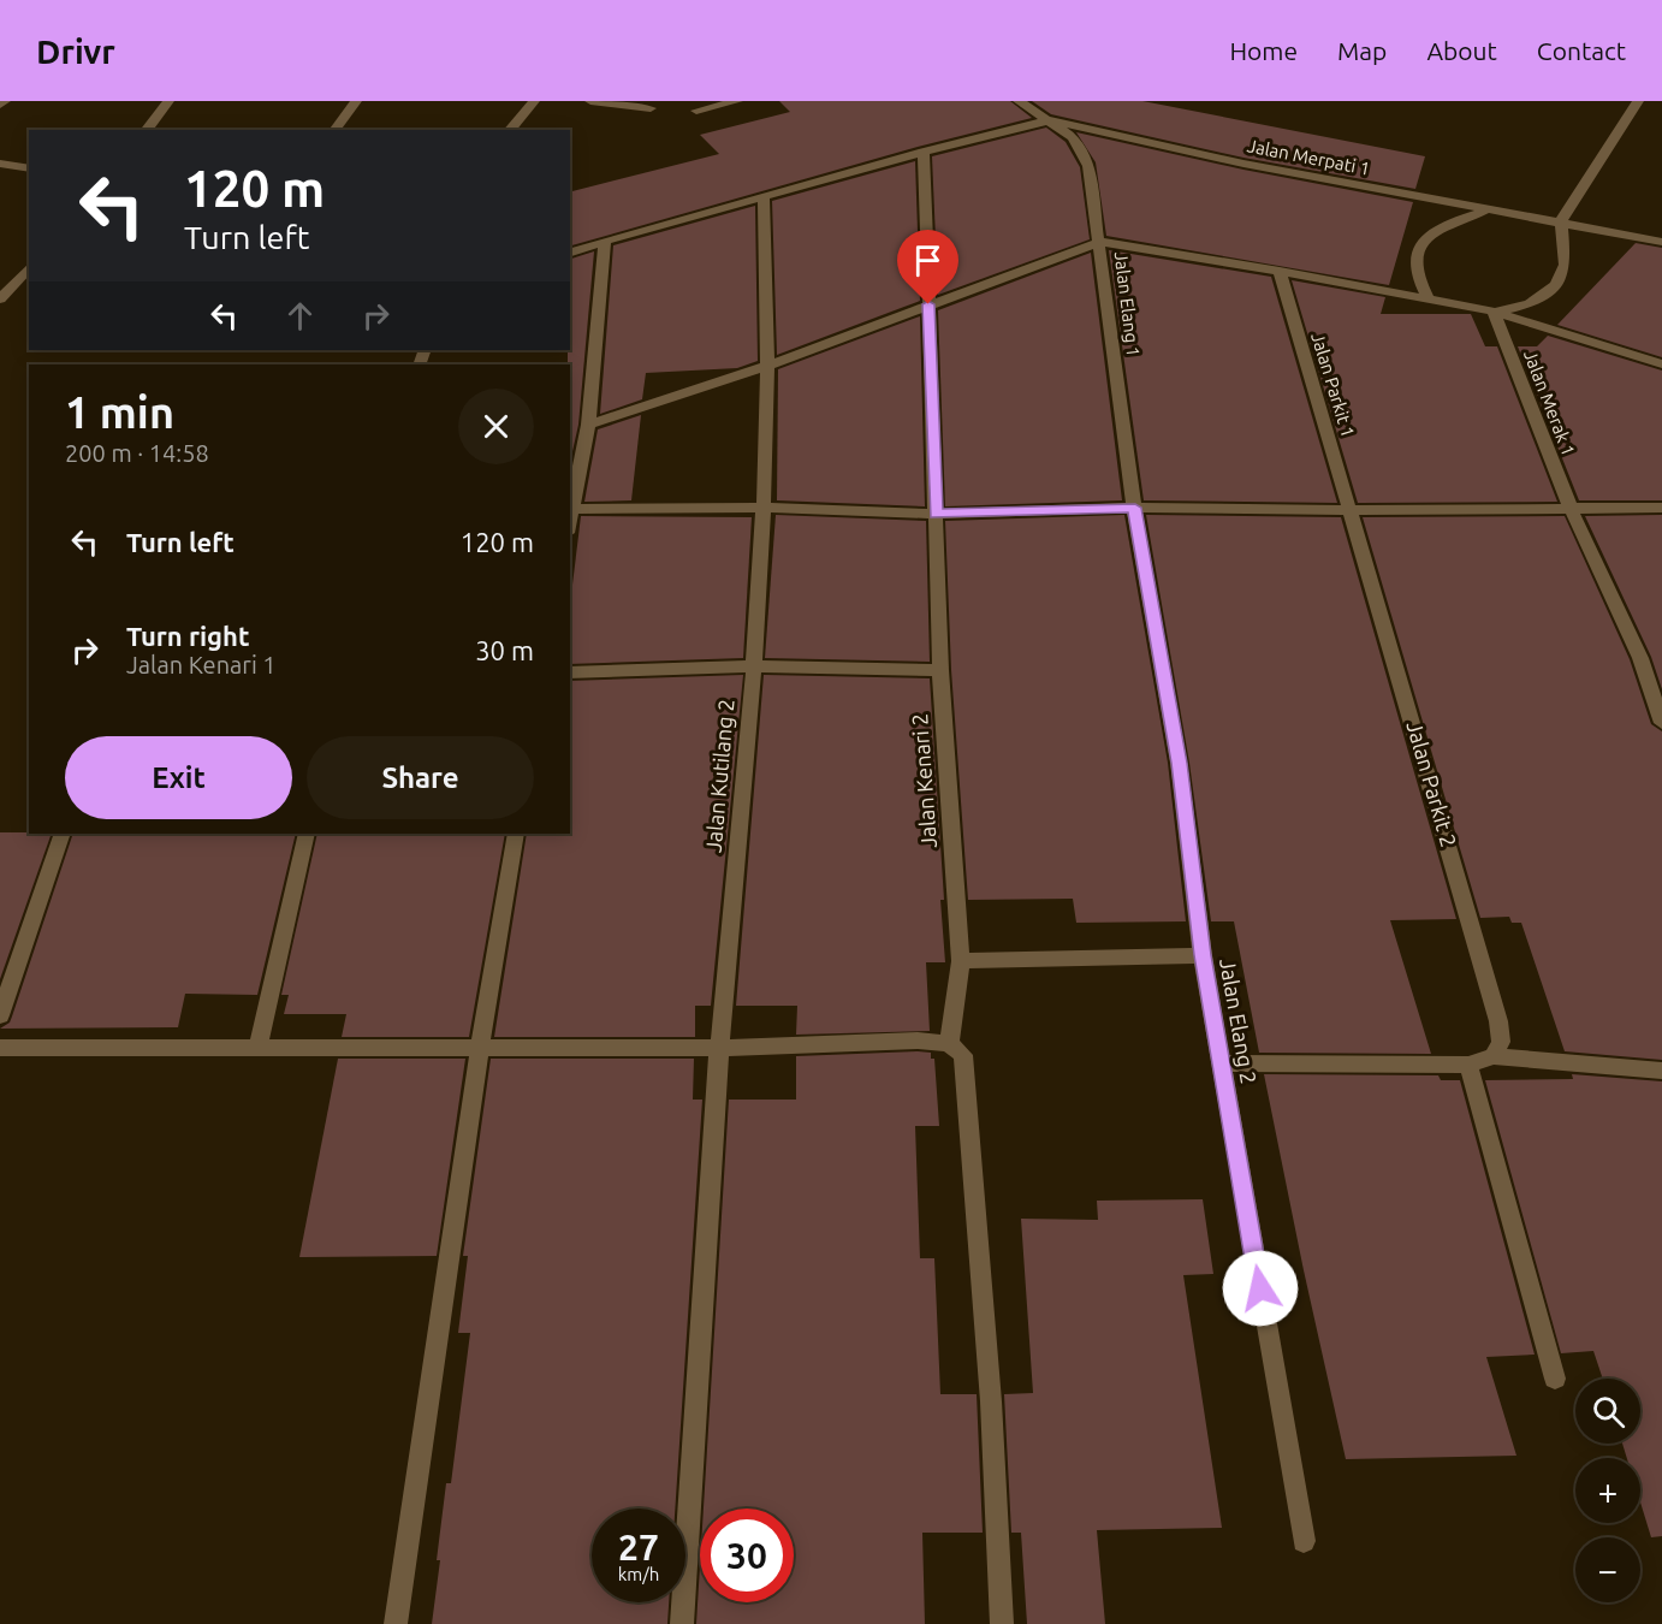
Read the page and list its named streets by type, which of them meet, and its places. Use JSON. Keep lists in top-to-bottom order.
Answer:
{
  "streets": {
    "street": [
      "Jalan Merpati 1",
      "Jalan Elang 1",
      "Jalan Parkit 1",
      "Jalan Merak 1",
      "Jalan Kutilang 2",
      "Jalan Kenari 2",
      "Jalan Parkit 2",
      "Jalan Elang 2"
    ]
  },
  "crossings": [
    ["Jalan Merpati 1", "Jalan Elang 1"],
    ["Jalan Merpati 1", "Jalan Merak 1"],
    ["Jalan Elang 1", "Jalan Elang 2"],
    ["Jalan Parkit 1", "Jalan Parkit 2"]
  ],
  "page": {
    "header": "Drivr",
    "nav": [
      "Home",
      "Map",
      "About",
      "Contact"
    ],
    "turn": ["120 m", "Turn left"],
    "heading": ["1 min", "200 m · 14:58"],
    "list": [
      {
        "name": "Turn left",
        "value": "120 m"
      },
      {
        "name": "Turn right",
        "note": "Jalan Kenari 1",
        "value": "30 m"
      }
    ],
    "buttons": ["Exit", "Share"],
    "map_buttons": ["+", "−"],
    "speed": "27 km/h",
    "limit": "30"
  }
}
